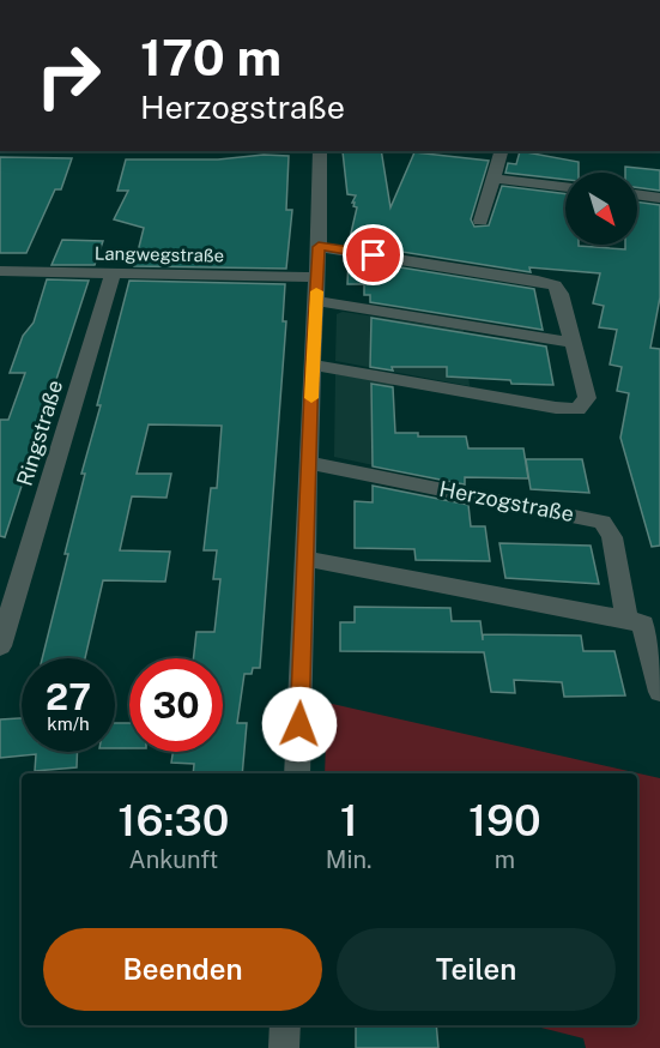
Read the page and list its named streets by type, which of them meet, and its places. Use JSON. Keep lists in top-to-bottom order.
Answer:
{
  "streets": {
    "street": ["Langwegstraße", "Ringstraße", "Herzogstraße"]
  },
  "crossings": [
    ["Langwegstraße", "Ringstraße"]
  ],
  "north": "bottom right",
  "page": {
    "turn": ["170 m", "Herzogstraße"],
    "speed": "27 km/h",
    "limit": "30",
    "eta": [
      "16:30",
      "Ankunft",
      "1",
      "Min.",
      "190",
      "m"
    ],
    "buttons": ["Beenden", "Teilen"]
  }
}
